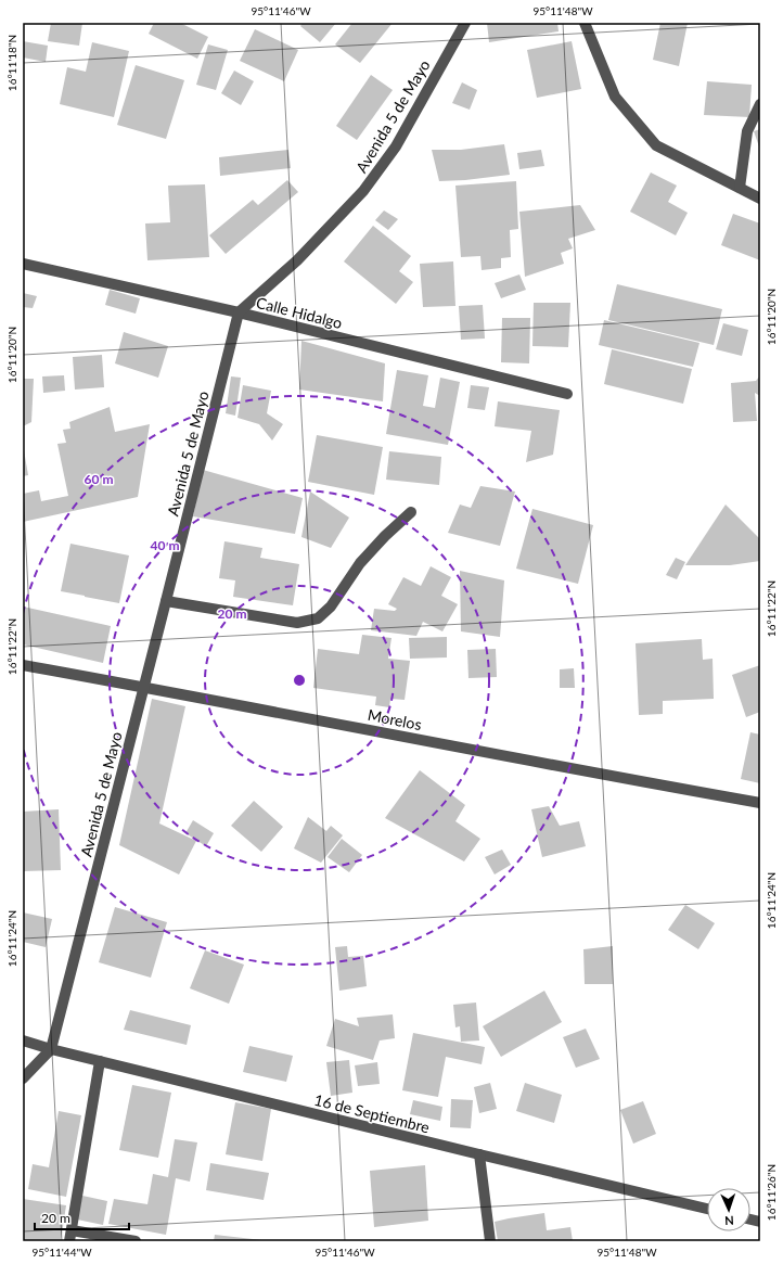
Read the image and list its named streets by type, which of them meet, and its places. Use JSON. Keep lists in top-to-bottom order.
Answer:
{
  "streets": {
    "street": [
      "Avenida 5 de Mayo",
      "Calle Hidalgo",
      "Morelos",
      "16 de Septiembre"
    ]
  },
  "crossings": [
    ["Avenida 5 de Mayo", "Calle Hidalgo"],
    ["Avenida 5 de Mayo", "Morelos"],
    ["Avenida 5 de Mayo", "16 de Septiembre"]
  ],
  "scale_bar": "20 m",
  "north": "bottom",
  "coordinates": [
    "95°11'46\"W",
    "95°11'48\"W",
    "16°11'18\"N",
    "16°11'20\"N",
    "16°11'22\"N",
    "16°11'24\"N",
    "16°11'26\"N",
    "95°11'44\"W"
  ],
  "rings": ["60 m", "40 m", "20 m"]
}
